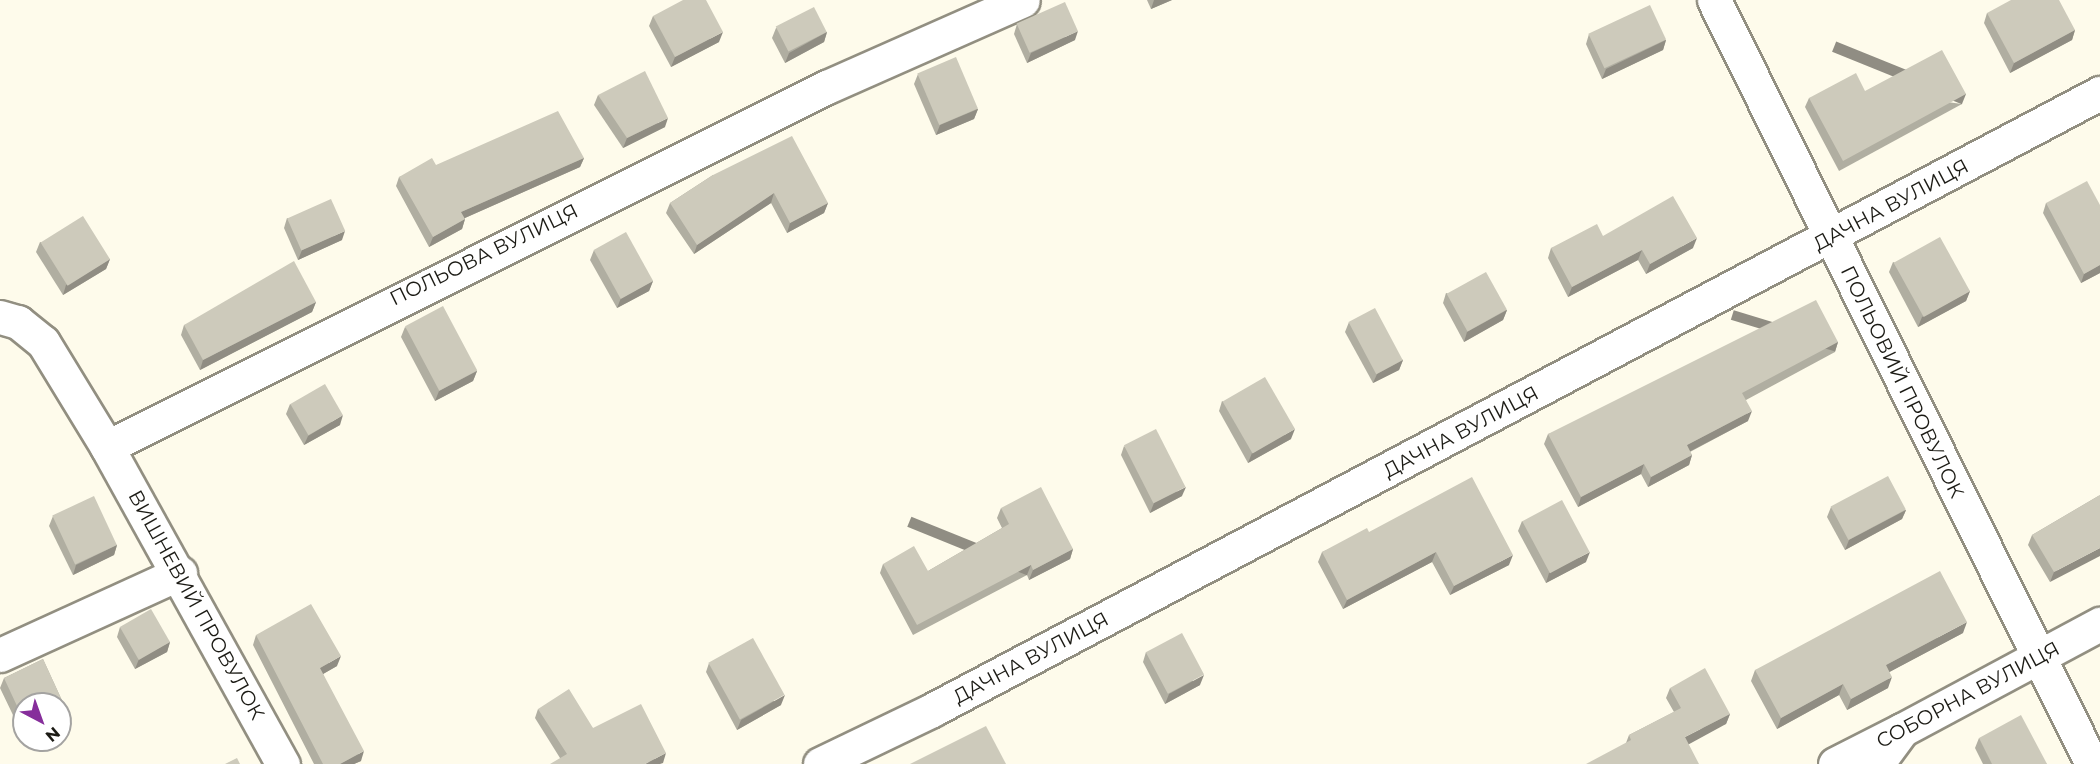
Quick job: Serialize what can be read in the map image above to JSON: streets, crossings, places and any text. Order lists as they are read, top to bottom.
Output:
{
  "streets": {
    "street": [
      "ДАЧНА ВУЛИЦЯ",
      "ПОЛЬОВА ВУЛИЦЯ",
      "ПОЛЬОВИЙ ПРОВУЛОК",
      "ВИШНЕВИЙ ПРОВУЛОК",
      "СОБОРНА ВУЛИЦЯ"
    ]
  },
  "crossings": [
    ["ДАЧНА ВУЛИЦЯ", "ПОЛЬОВИЙ ПРОВУЛОК"],
    ["ПОЛЬОВА ВУЛИЦЯ", "ВИШНЕВИЙ ПРОВУЛОК"],
    ["ПОЛЬОВИЙ ПРОВУЛОК", "СОБОРНА ВУЛИЦЯ"]
  ],
  "north": "bottom right"
}
